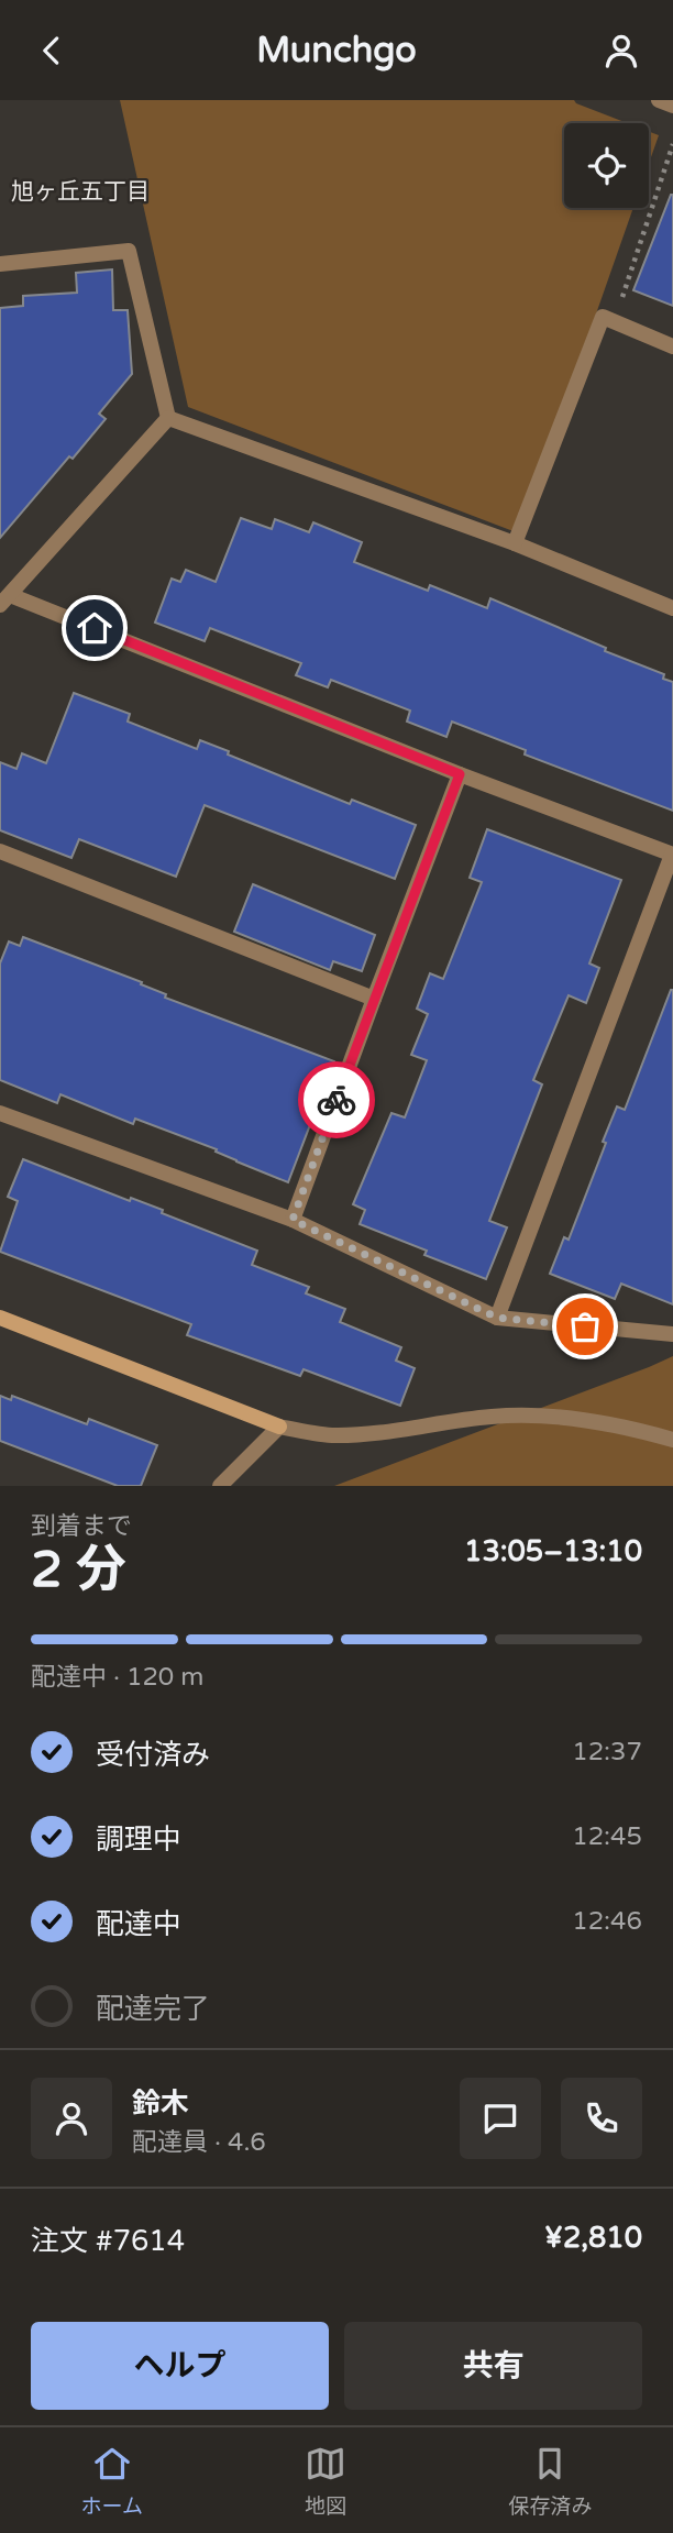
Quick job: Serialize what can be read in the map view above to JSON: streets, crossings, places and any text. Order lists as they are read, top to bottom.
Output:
{
  "districts": ["旭ヶ丘五丁目"],
  "page": {
    "header": "Munchgo",
    "heading": ["2 分", "到着まで", "13:05–13:10"],
    "panel": [
      "鈴木",
      "配達員 · 4.6",
      "注文 #7614",
      "¥2,810"
    ],
    "bar": "配達中 · 120 m",
    "list": [
      ["受付済み", "12:37"],
      ["調理中", "12:45"],
      ["配達中", "12:46"],
      "配達完了"
    ],
    "buttons": ["ヘルプ", "共有"],
    "tabs": ["ホーム", "地図", "保存済み"]
  }
}
